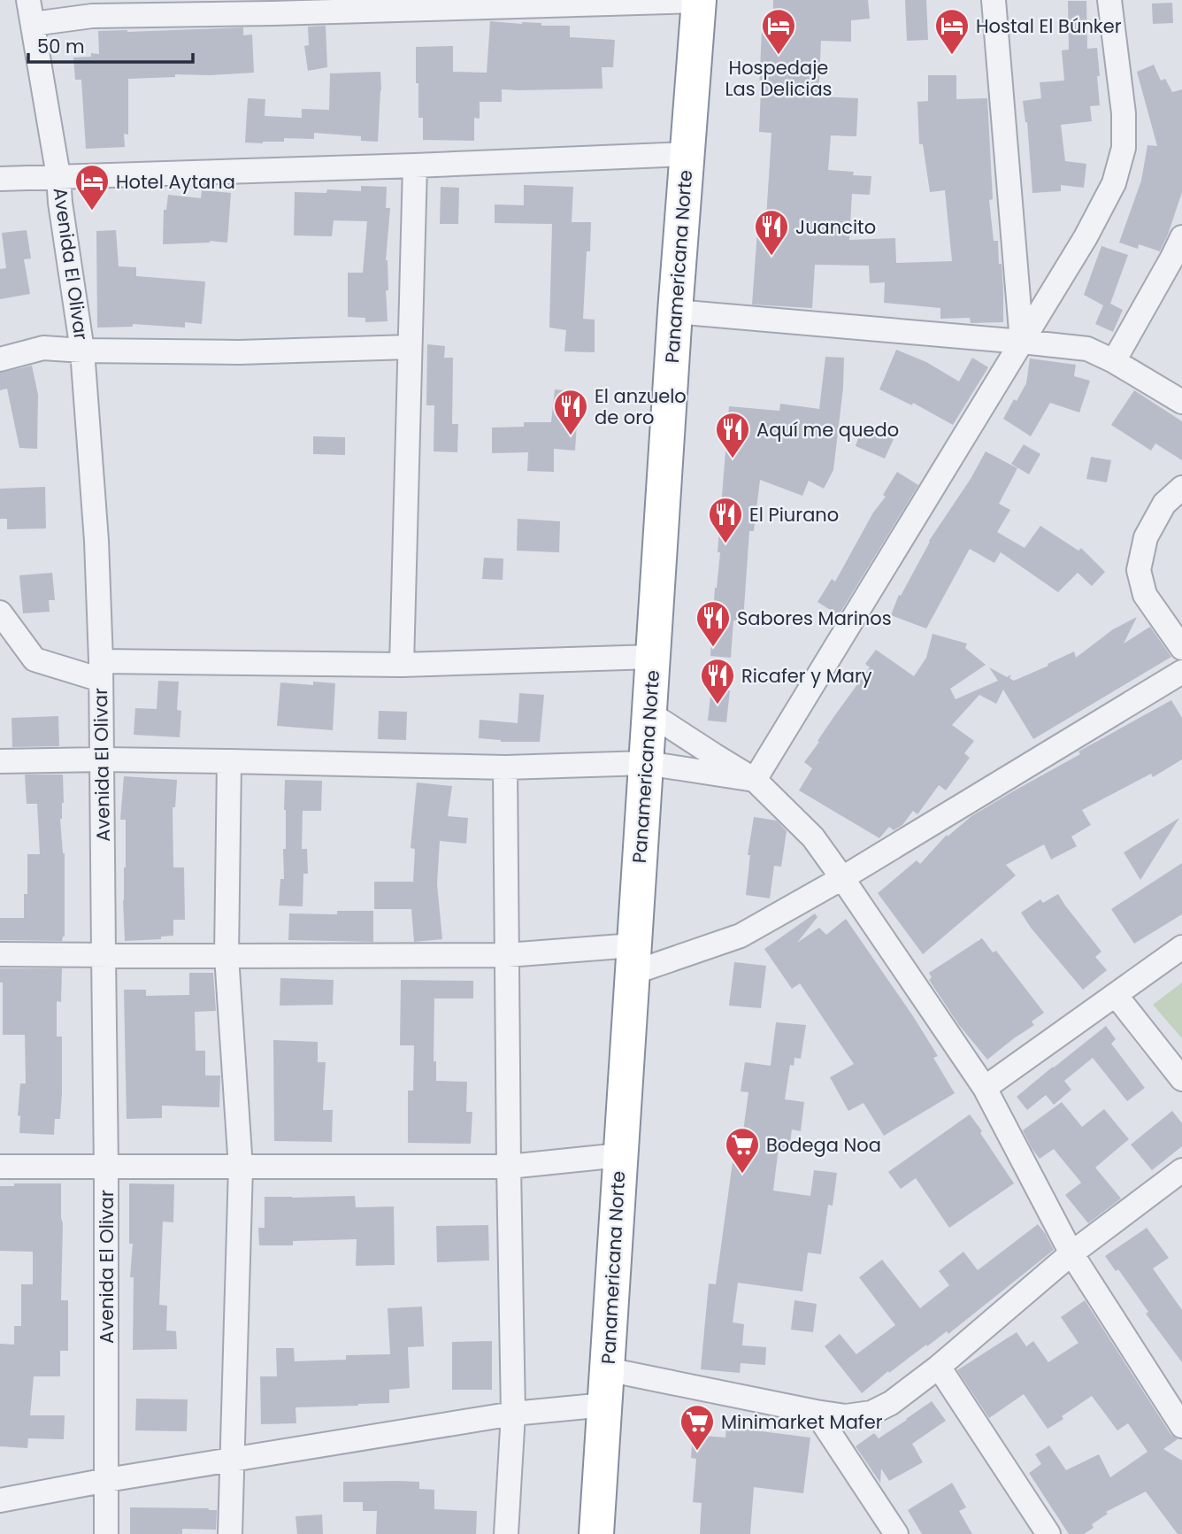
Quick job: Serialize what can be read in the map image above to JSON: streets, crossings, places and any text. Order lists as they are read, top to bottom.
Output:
{
  "streets": {
    "highway": ["Panamericana Norte"],
    "street": ["Avenida El Olivar"]
  },
  "places": {
    "hotel": ["Hospedaje Las Delicias", "Hostal El Búnker", "Hotel Aytana"],
    "restaurant": [
      "Juancito",
      "El anzuelo de oro",
      "Aquí me quedo",
      "El Piurano",
      "Sabores Marinos",
      "Ricafer y Mary"
    ],
    "supermarket": ["Bodega Noa", "Minimarket Mafer"]
  },
  "scale_bar": "50 m"
}
